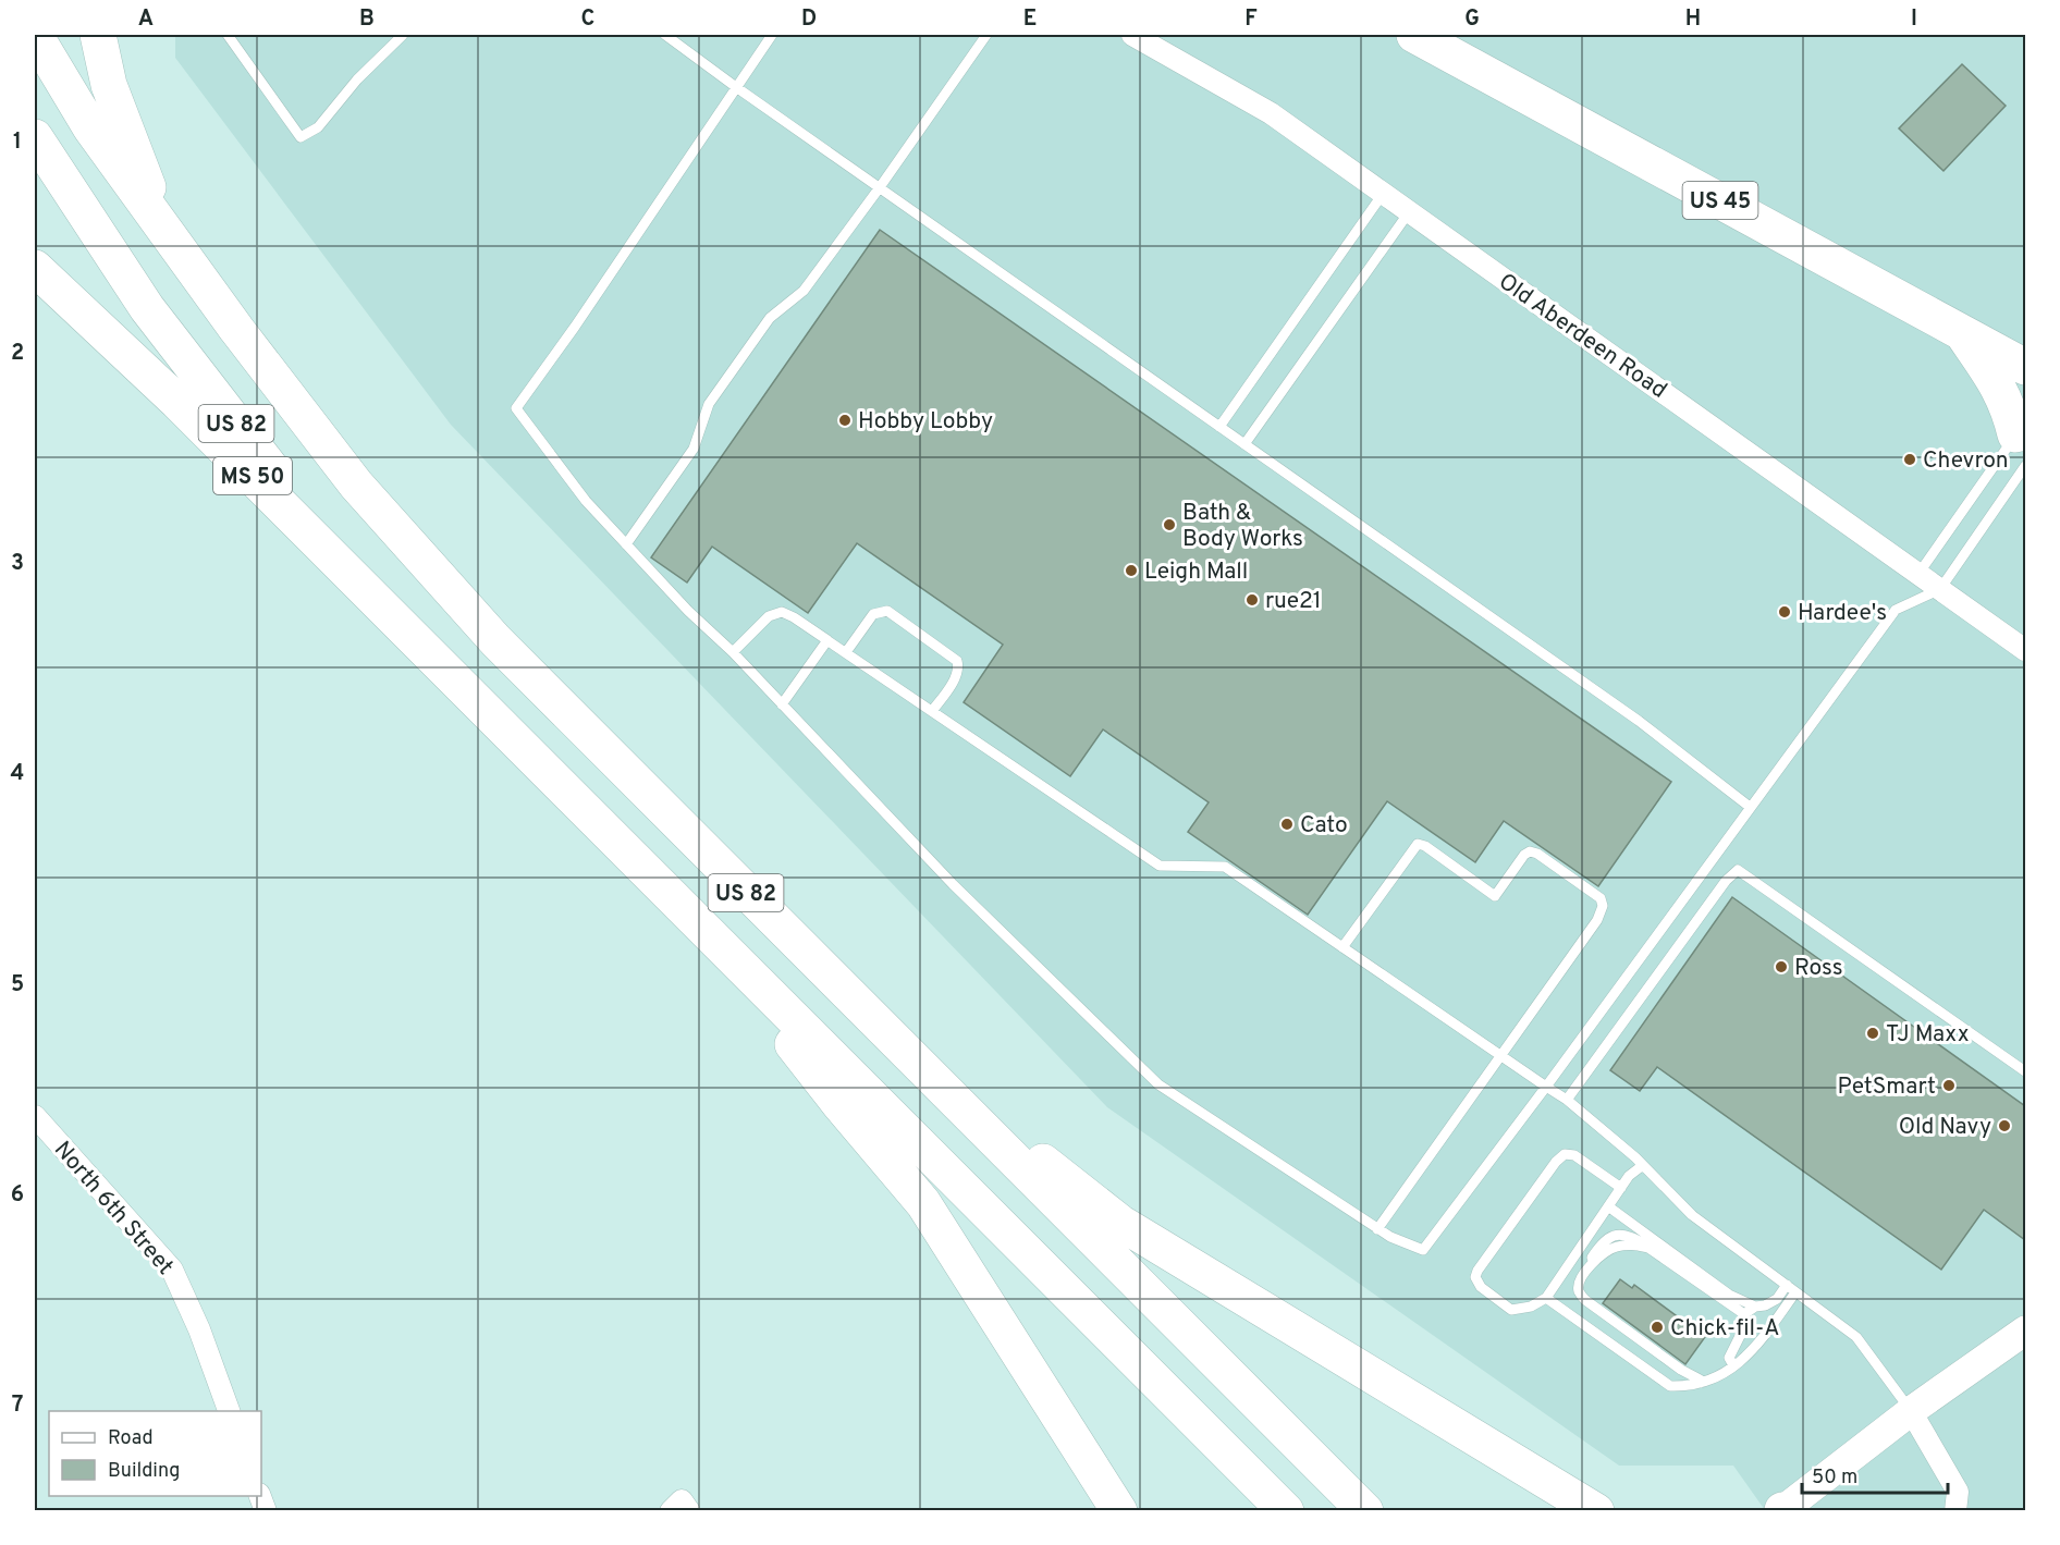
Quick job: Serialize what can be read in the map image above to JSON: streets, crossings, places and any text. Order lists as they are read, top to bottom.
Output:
{
  "streets": {
    "highway": ["US 45", "US 82", "MS 50"],
    "street": ["Old Aberdeen Road", "North 6th Street"]
  },
  "crossings": [
    ["US 82", "MS 50"]
  ],
  "places": [
    "Hobby Lobby",
    "Chevron",
    "Bath & Body Works",
    "Leigh Mall",
    "rue21",
    "Hardee's",
    "Cato",
    "Ross",
    "TJ Maxx",
    "PetSmart",
    "Old Navy",
    "Chick-fil-A"
  ],
  "legend": ["Road", "Building"],
  "scale_bar": "50 m",
  "grid": {
    "columns": [
      "A",
      "B",
      "C",
      "D",
      "E",
      "F",
      "G",
      "H",
      "I"
    ],
    "rows": [
      "1",
      "2",
      "3",
      "4",
      "5",
      "6",
      "7"
    ]
  }
}
